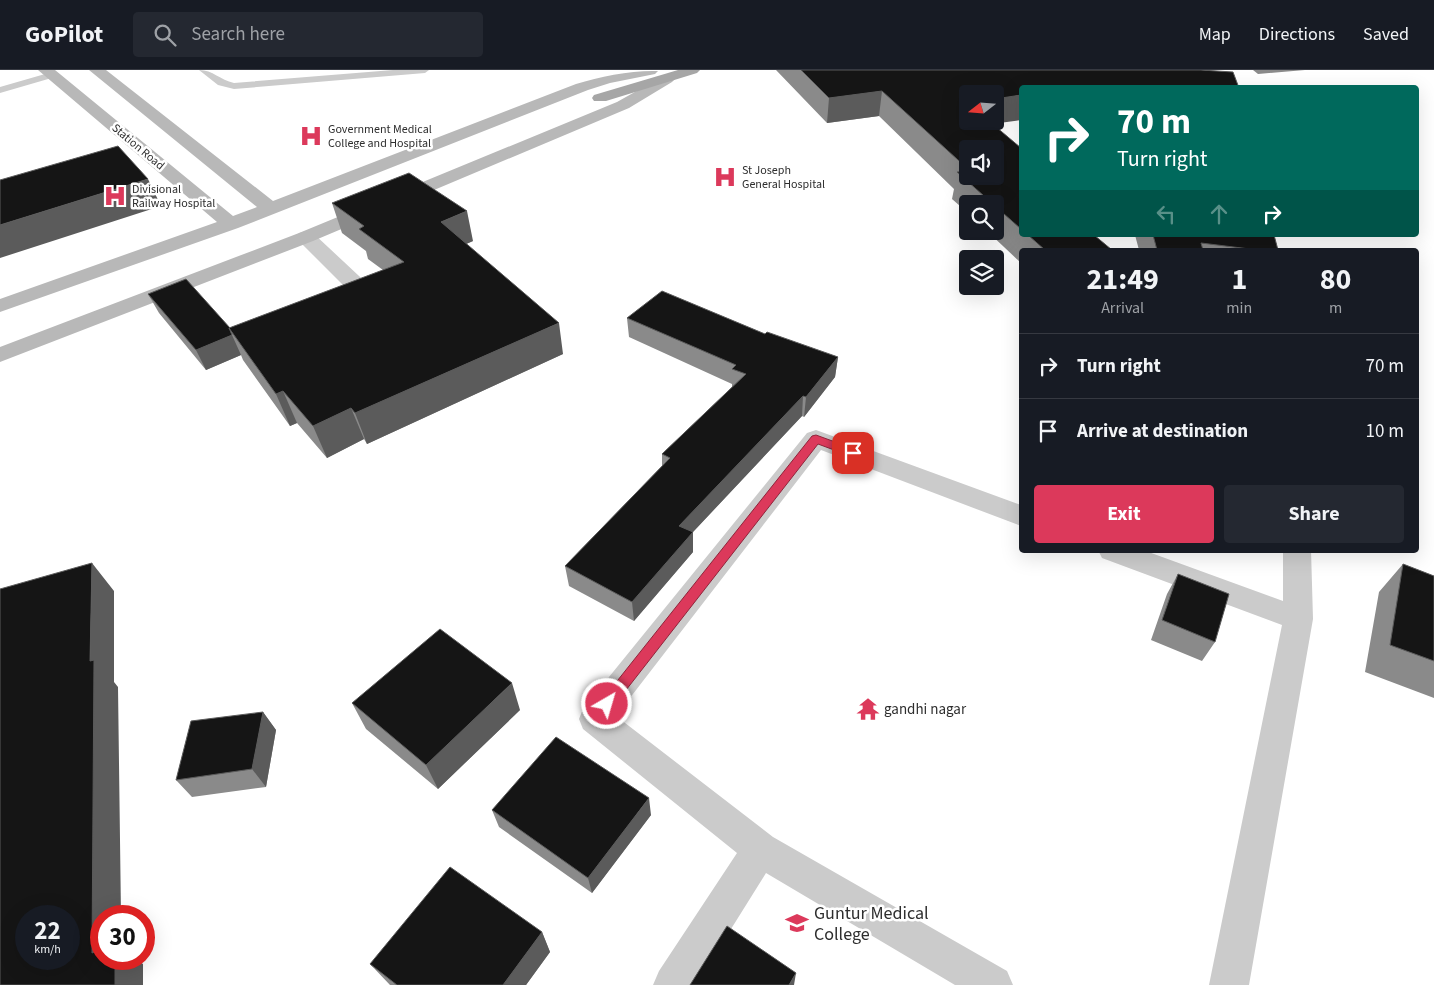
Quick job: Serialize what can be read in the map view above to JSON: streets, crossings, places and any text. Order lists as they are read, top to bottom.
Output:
{
  "streets": {
    "street": ["Station Road"]
  },
  "places": {
    "hospital": ["Government Medical College and Hospital", "St Joseph General Hospital", "Divisional Railway Hospital"],
    "temple": ["gandhi nagar"],
    "school or university": ["Guntur Medical College"]
  },
  "north": "left",
  "page": {
    "header": "GoPilot",
    "search": "Search here",
    "nav": ["Map", "Directions", "Saved"],
    "turn": ["70 m", "Turn right"],
    "eta": [
      "21:49",
      "Arrival",
      "1",
      "min",
      "80",
      "m"
    ],
    "list": [
      {
        "name": "Turn right",
        "value": "70 m"
      },
      {
        "name": "Arrive at destination",
        "value": "10 m"
      }
    ],
    "buttons": ["Exit", "Share"],
    "speed": "22 km/h",
    "limit": "30"
  }
}
